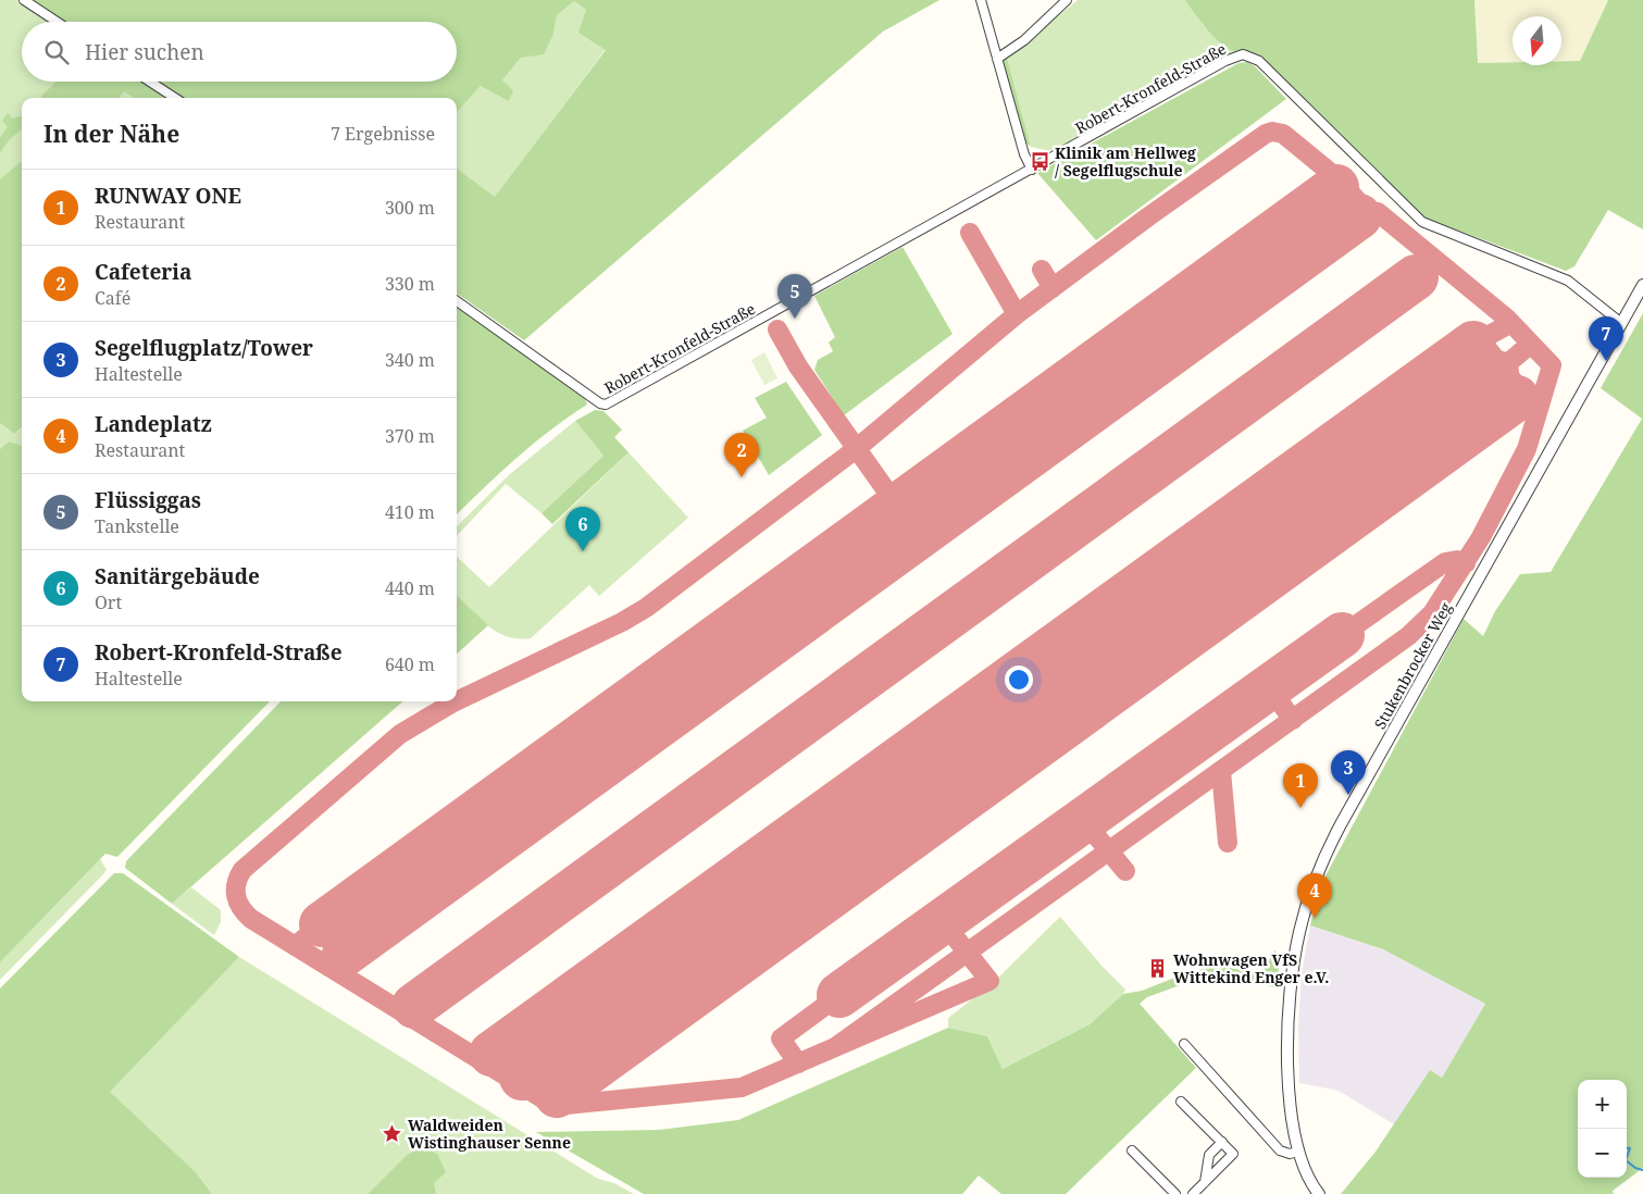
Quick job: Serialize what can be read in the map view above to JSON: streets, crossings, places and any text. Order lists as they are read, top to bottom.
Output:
{
  "streets": {
    "street": ["Robert-Kronfeld-Straße", "Stukenbrocker Weg"]
  },
  "crossings": [
    ["Robert-Kronfeld-Straße", "Stukenbrocker Weg"]
  ],
  "places": {
    "bus stop": ["Klinik am Hellweg / Segelflugschule"],
    "building": ["Wohnwagen VfS Wittekind Enger e.V."],
    "place": ["Waldweiden Wistinghauser Senne"]
  },
  "north": "bottom",
  "page": {
    "search": "Hier suchen",
    "heading": ["In der Nähe", "7 Ergebnisse"],
    "list": [
      {
        "mark": "1",
        "name": "RUNWAY ONE",
        "note": "Restaurant",
        "value": "300 m"
      },
      {
        "mark": "2",
        "name": "Cafeteria",
        "note": "Café",
        "value": "330 m"
      },
      {
        "mark": "3",
        "name": "Segelflugplatz/Tower",
        "note": "Haltestelle",
        "value": "340 m"
      },
      {
        "mark": "4",
        "name": "Landeplatz",
        "note": "Restaurant",
        "value": "370 m"
      },
      {
        "mark": "5",
        "name": "Flüssiggas",
        "note": "Tankstelle",
        "value": "410 m"
      },
      {
        "mark": "6",
        "name": "Sanitärgebäude",
        "note": "Ort",
        "value": "440 m"
      },
      {
        "mark": "7",
        "name": "Robert-Kronfeld-Straße",
        "note": "Haltestelle",
        "value": "640 m"
      }
    ],
    "pins": [
      "5",
      "7",
      "2",
      "6",
      "3",
      "1",
      "4"
    ],
    "map_buttons": ["+", "−"]
  }
}
